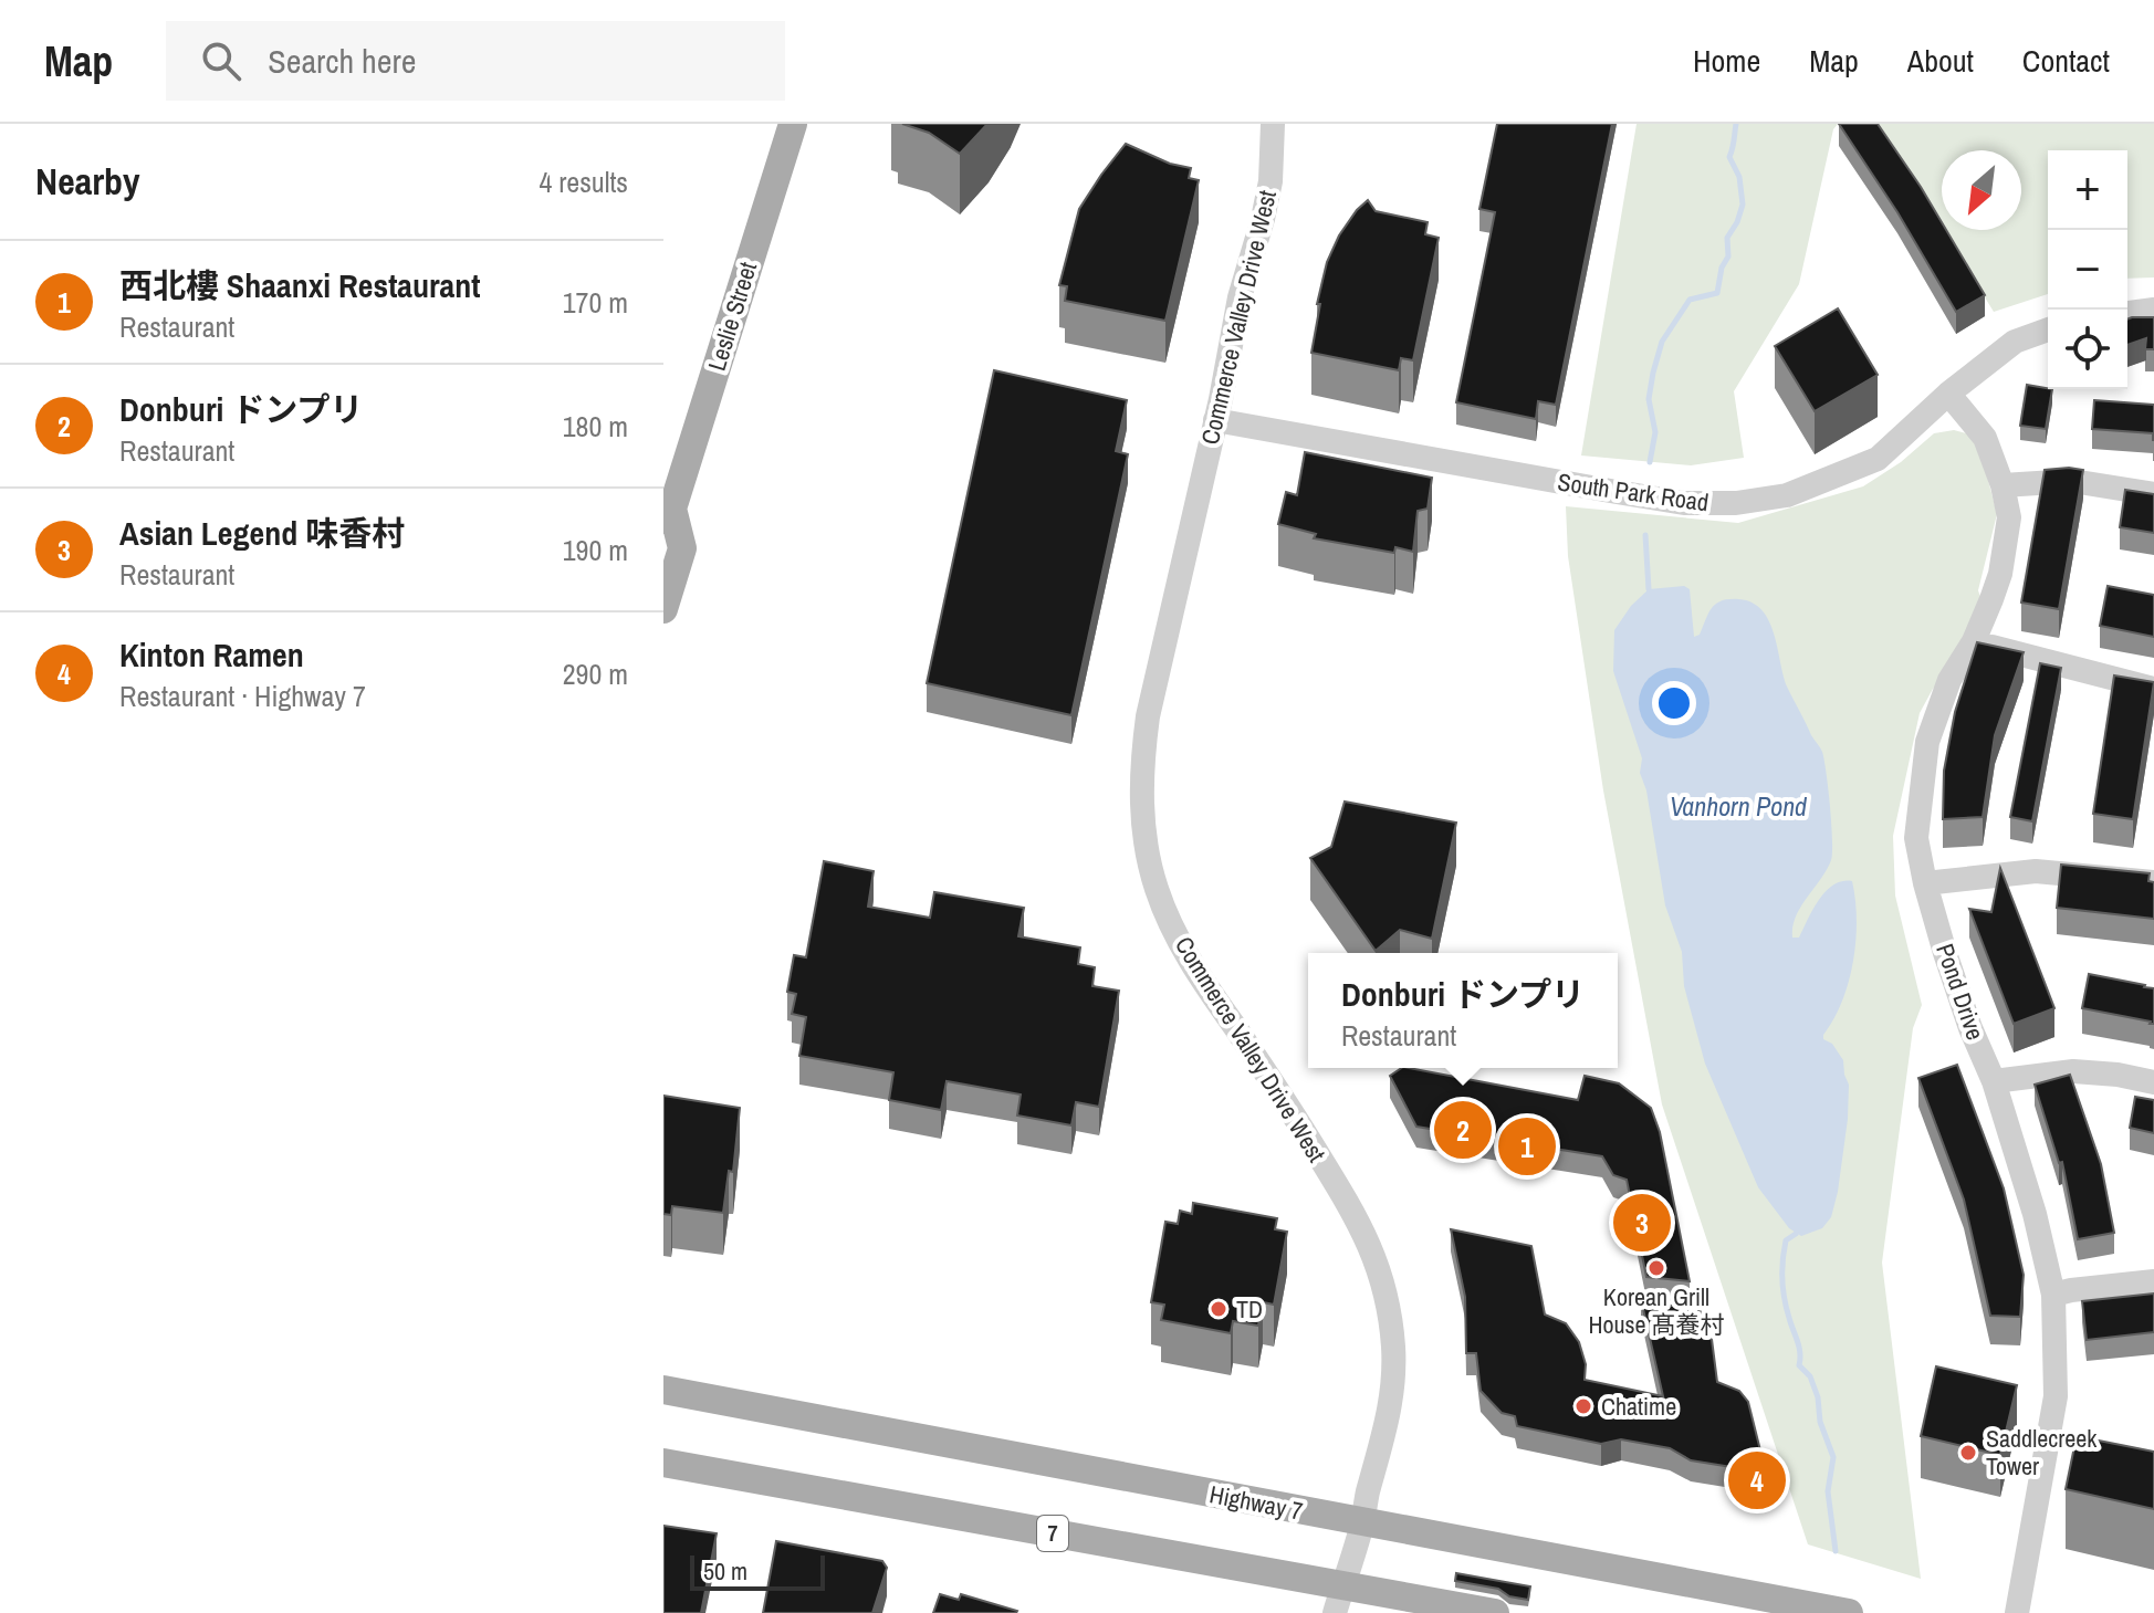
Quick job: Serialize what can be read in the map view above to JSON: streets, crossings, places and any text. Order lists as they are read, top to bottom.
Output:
{
  "streets": {
    "main road": ["Leslie Street", "Highway 7", "7"],
    "street": ["Commerce Valley Drive West", "South Park Road", "Pond Drive"]
  },
  "crossings": [
    ["Commerce Valley Drive West", "South Park Road"],
    ["Commerce Valley Drive West", "Highway 7"],
    ["Commerce Valley Drive West", "7"],
    ["South Park Road", "Pond Drive"]
  ],
  "water": ["Vanhorn Pond"],
  "places": [
    "Korean Grill House 髙養村",
    "TD",
    "Chatime",
    "Saddlecreek Tower"
  ],
  "scale_bar": "50 m",
  "north": "bottom left",
  "page": {
    "header": "Map",
    "search": "Search here",
    "nav": [
      "Home",
      "Map",
      "About",
      "Contact"
    ],
    "heading": ["Nearby", "4 results"],
    "map_buttons": ["+", "−"],
    "list": [
      {
        "mark": "1",
        "name": "西北樓 Shaanxi Restaurant",
        "note": "Restaurant",
        "value": "170 m"
      },
      {
        "mark": "2",
        "name": "Donburi ドンプリ",
        "note": "Restaurant",
        "value": "180 m"
      },
      {
        "mark": "3",
        "name": "Asian Legend 味香村",
        "note": "Restaurant",
        "value": "190 m"
      },
      {
        "mark": "4",
        "name": "Kinton Ramen",
        "note": "Restaurant · Highway 7",
        "value": "290 m"
      }
    ],
    "popup": ["Donburi ドンプリ", "Restaurant"],
    "pins": [
      "2",
      "1",
      "3",
      "4"
    ],
    "scale": "50 m"
  }
}
